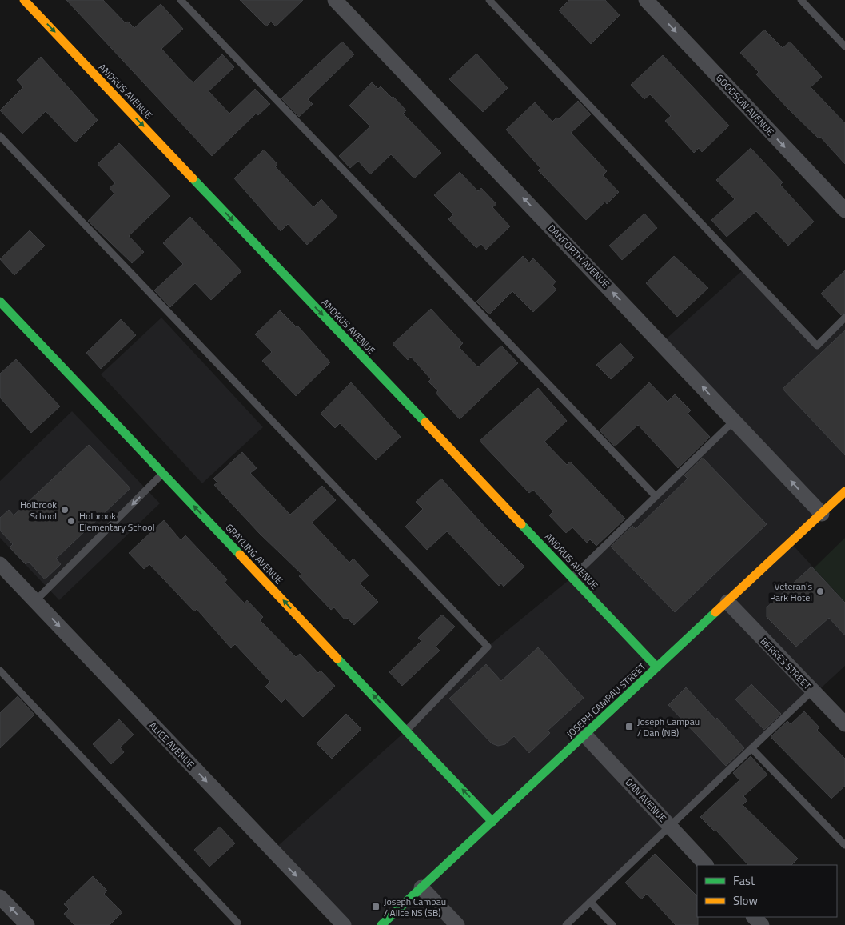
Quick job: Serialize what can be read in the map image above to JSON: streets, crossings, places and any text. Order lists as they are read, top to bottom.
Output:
{
  "streets": {
    "street": [
      "ANDRUS AVENUE",
      "GOODSON AVENUE",
      "DANFORTH AVENUE",
      "GRAYLING AVENUE",
      "BERRES STREET",
      "JOSEPH CAMPAU STREET",
      "ALICE AVENUE",
      "DAN AVENUE"
    ]
  },
  "crossings": [
    ["ANDRUS AVENUE", "JOSEPH CAMPAU STREET"],
    ["DANFORTH AVENUE", "JOSEPH CAMPAU STREET"],
    ["GRAYLING AVENUE", "JOSEPH CAMPAU STREET"],
    ["BERRES STREET", "JOSEPH CAMPAU STREET"],
    ["JOSEPH CAMPAU STREET", "DAN AVENUE"]
  ],
  "one_way": [
    "ANDRUS AVENUE",
    "GOODSON AVENUE",
    "DANFORTH AVENUE",
    "GRAYLING AVENUE",
    "ALICE AVENUE"
  ],
  "places": {
    "other": ["Holbrook School", "Holbrook Elementary School", "Veteran's Park Hotel"],
    "transit": ["Joseph Campau / Dan (NB)", "Joseph Campau / Alice NS (SB)"]
  },
  "legend": ["Fast", "Slow"]
}
